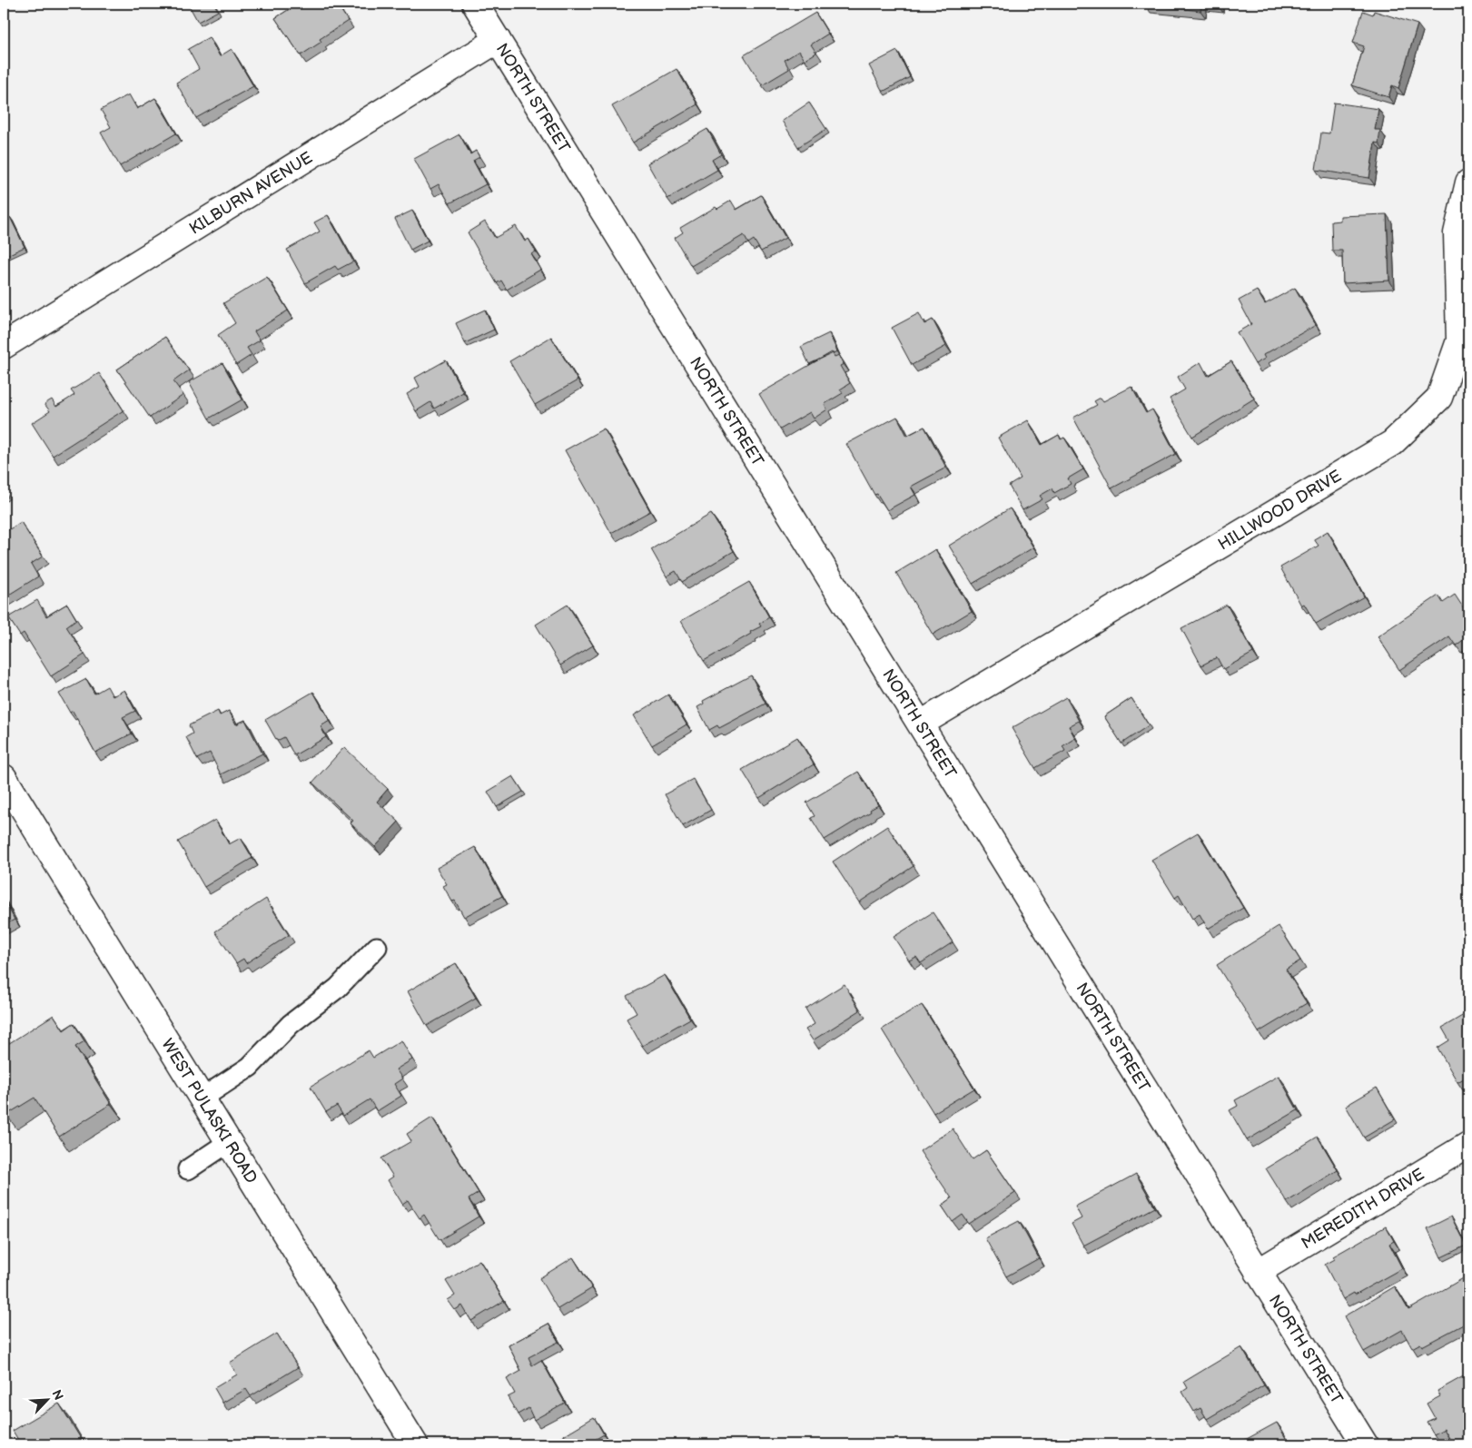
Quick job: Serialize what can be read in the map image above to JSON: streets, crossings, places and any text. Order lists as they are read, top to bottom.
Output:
{
  "streets": {
    "street": [
      "NORTH STREET",
      "KILBURN AVENUE",
      "HILLWOOD DRIVE",
      "WEST PULASKI ROAD",
      "MEREDITH DRIVE"
    ]
  },
  "crossings": [
    ["NORTH STREET", "KILBURN AVENUE"],
    ["NORTH STREET", "HILLWOOD DRIVE"],
    ["NORTH STREET", "MEREDITH DRIVE"]
  ],
  "north": "top right"
}
